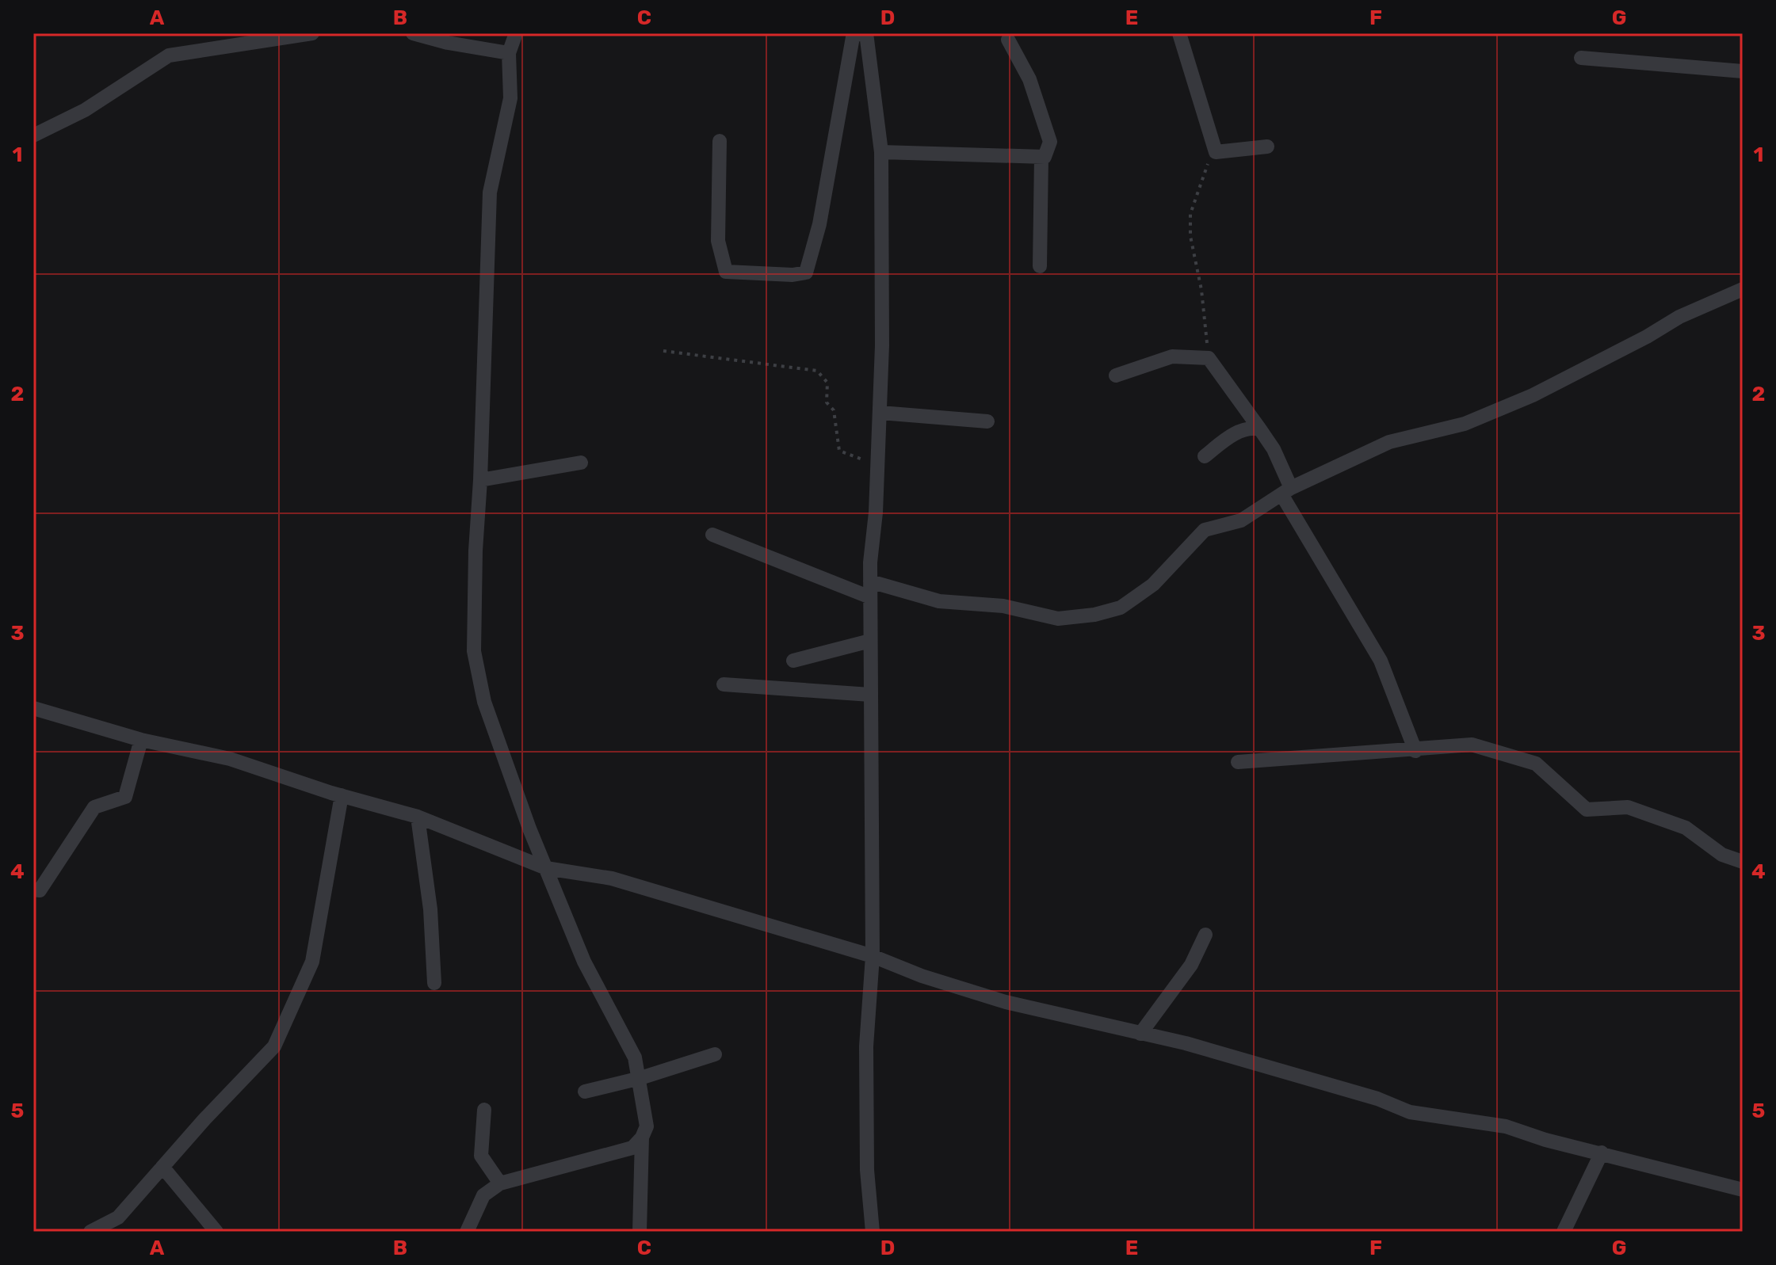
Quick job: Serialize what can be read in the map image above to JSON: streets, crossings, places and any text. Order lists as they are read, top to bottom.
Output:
{
  "grid": {
    "columns": [
      "A",
      "B",
      "C",
      "D",
      "E",
      "F",
      "G"
    ],
    "rows": [
      "1",
      "2",
      "3",
      "4",
      "5"
    ]
  }
}
